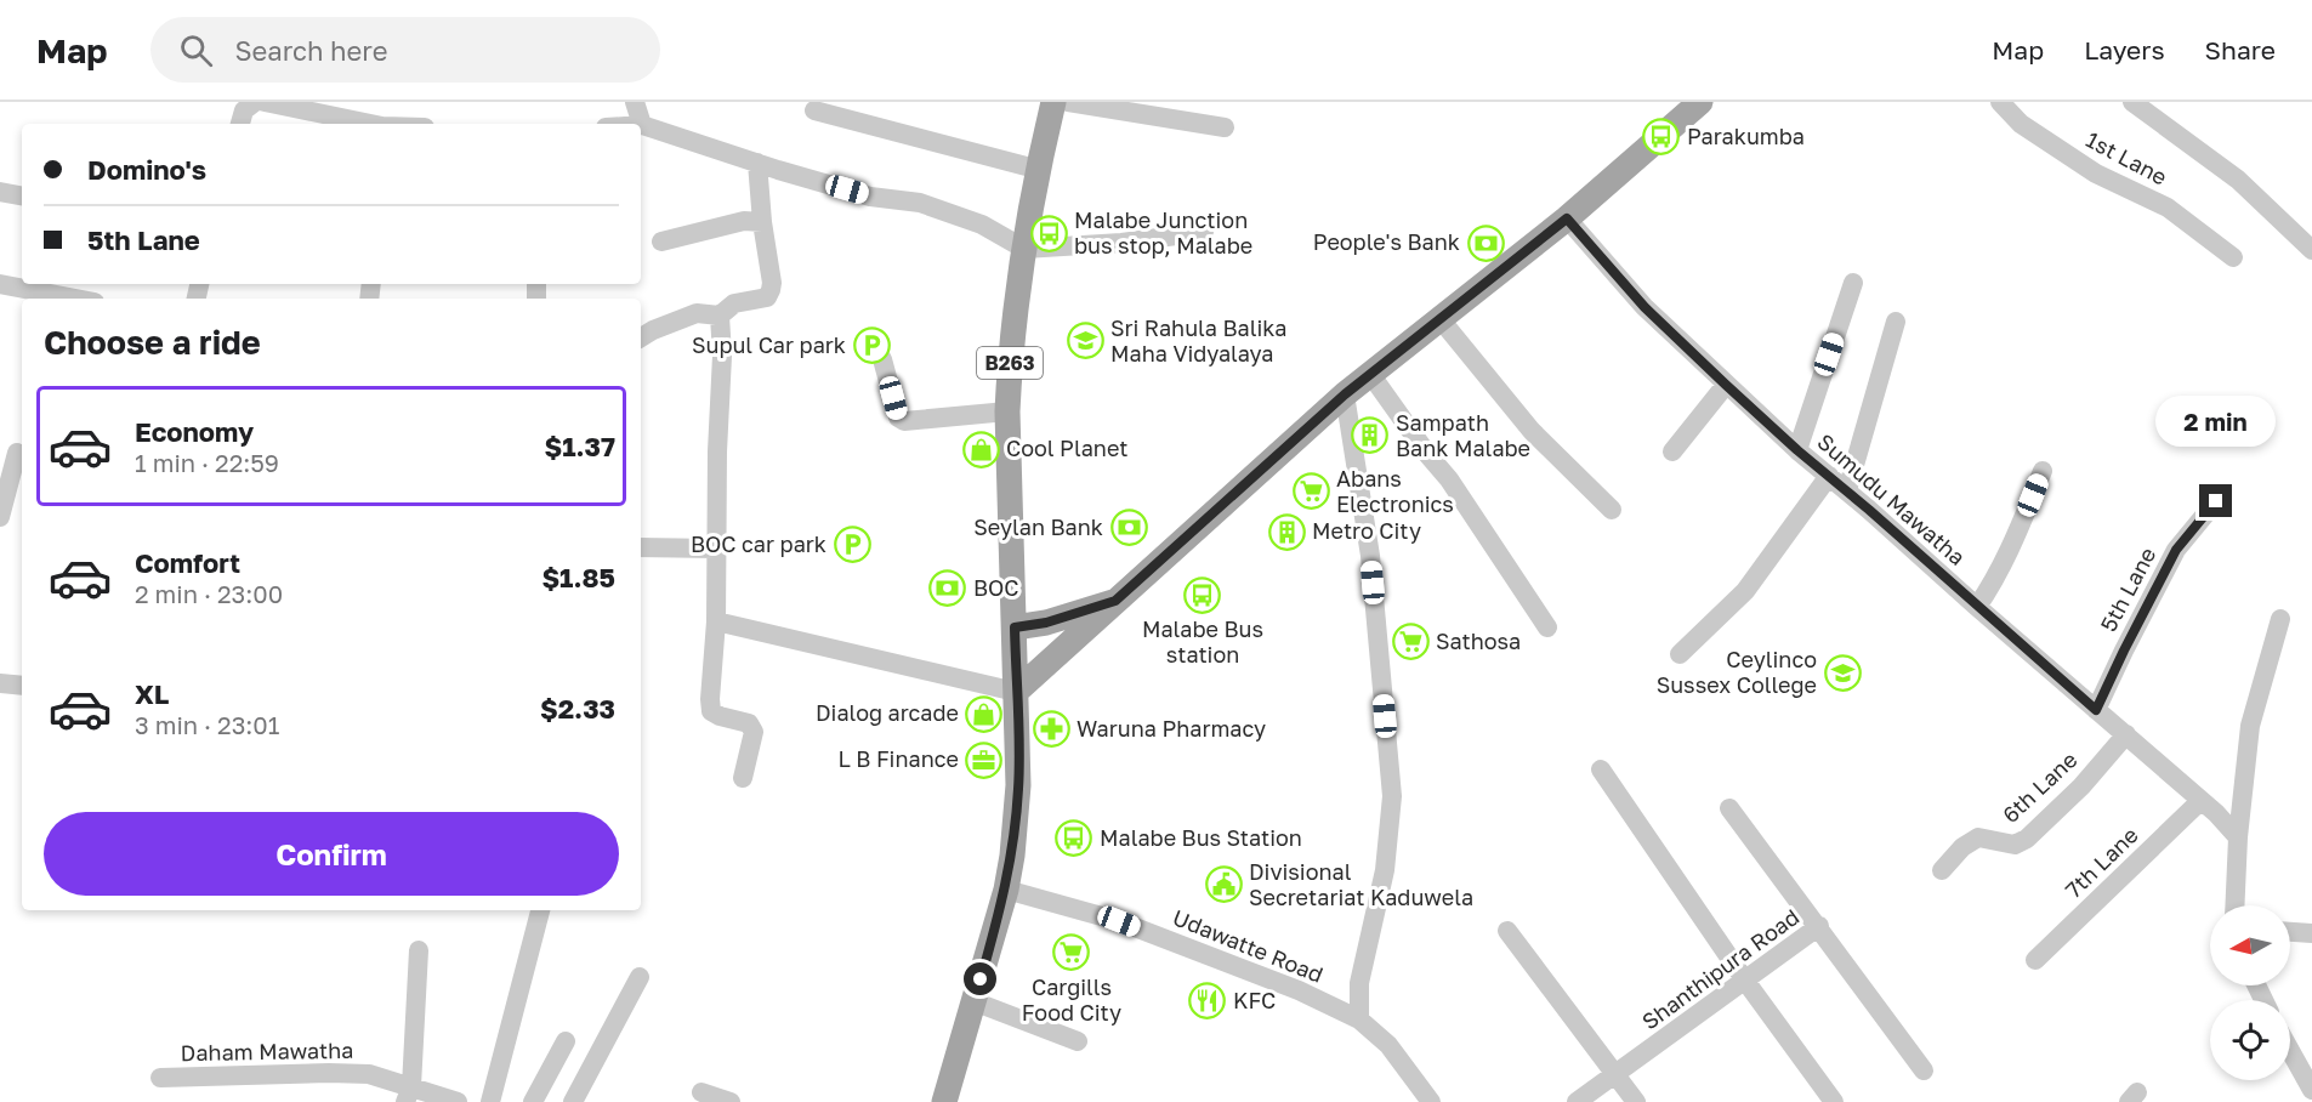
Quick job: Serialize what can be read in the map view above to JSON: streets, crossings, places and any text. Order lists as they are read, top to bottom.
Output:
{
  "streets": {
    "main road": ["B263"],
    "street": [
      "1st Lane",
      "Sumudu Mawatha",
      "5th Lane",
      "6th Lane",
      "7th Lane",
      "Udawatte Road",
      "Shanthipura Road",
      "Daham Mawatha"
    ]
  },
  "crossings": [
    ["Sumudu Mawatha", "5th Lane"],
    ["Sumudu Mawatha", "6th Lane"],
    ["Sumudu Mawatha", "7th Lane"]
  ],
  "places": {
    "bus stop": [
      "Parakumba",
      "Malabe Junction bus stop, Malabe",
      "Malabe Bus station",
      "Malabe Bus Station"
    ],
    "bank": ["People's Bank", "Seylan Bank", "BOC"],
    "school or university": ["Sri Rahula Balika Maha Vidyalaya", "Ceylinco Sussex College"],
    "parking": ["Supul Car park", "BOC car park"],
    "building": ["Sampath Bank Malabe", "Metro City"],
    "shop": ["Cool Planet", "Dialog arcade"],
    "supermarket": ["Abans Electronics", "Sathosa", "Cargills Food City"],
    "pharmacy": ["Waruna Pharmacy"],
    "office": ["L B Finance"],
    "public building": ["Divisional Secretariat Kaduwela"],
    "restaurant": ["KFC"]
  },
  "north": "left",
  "page": {
    "header": "Map",
    "search": "Search here",
    "nav": ["Map", "Layers", "Share"],
    "banner": ["Domino's", "5th Lane"],
    "heading": "Choose a ride",
    "list": [
      {
        "name": "Economy",
        "note": "1 min · 22:59",
        "value": "$1.37"
      },
      {
        "name": "Comfort",
        "note": "2 min · 23:00",
        "value": "$1.85"
      },
      {
        "name": "XL",
        "note": "3 min · 23:01",
        "value": "$2.33"
      }
    ],
    "bubble": "2 min",
    "buttons": "Confirm"
  }
}
